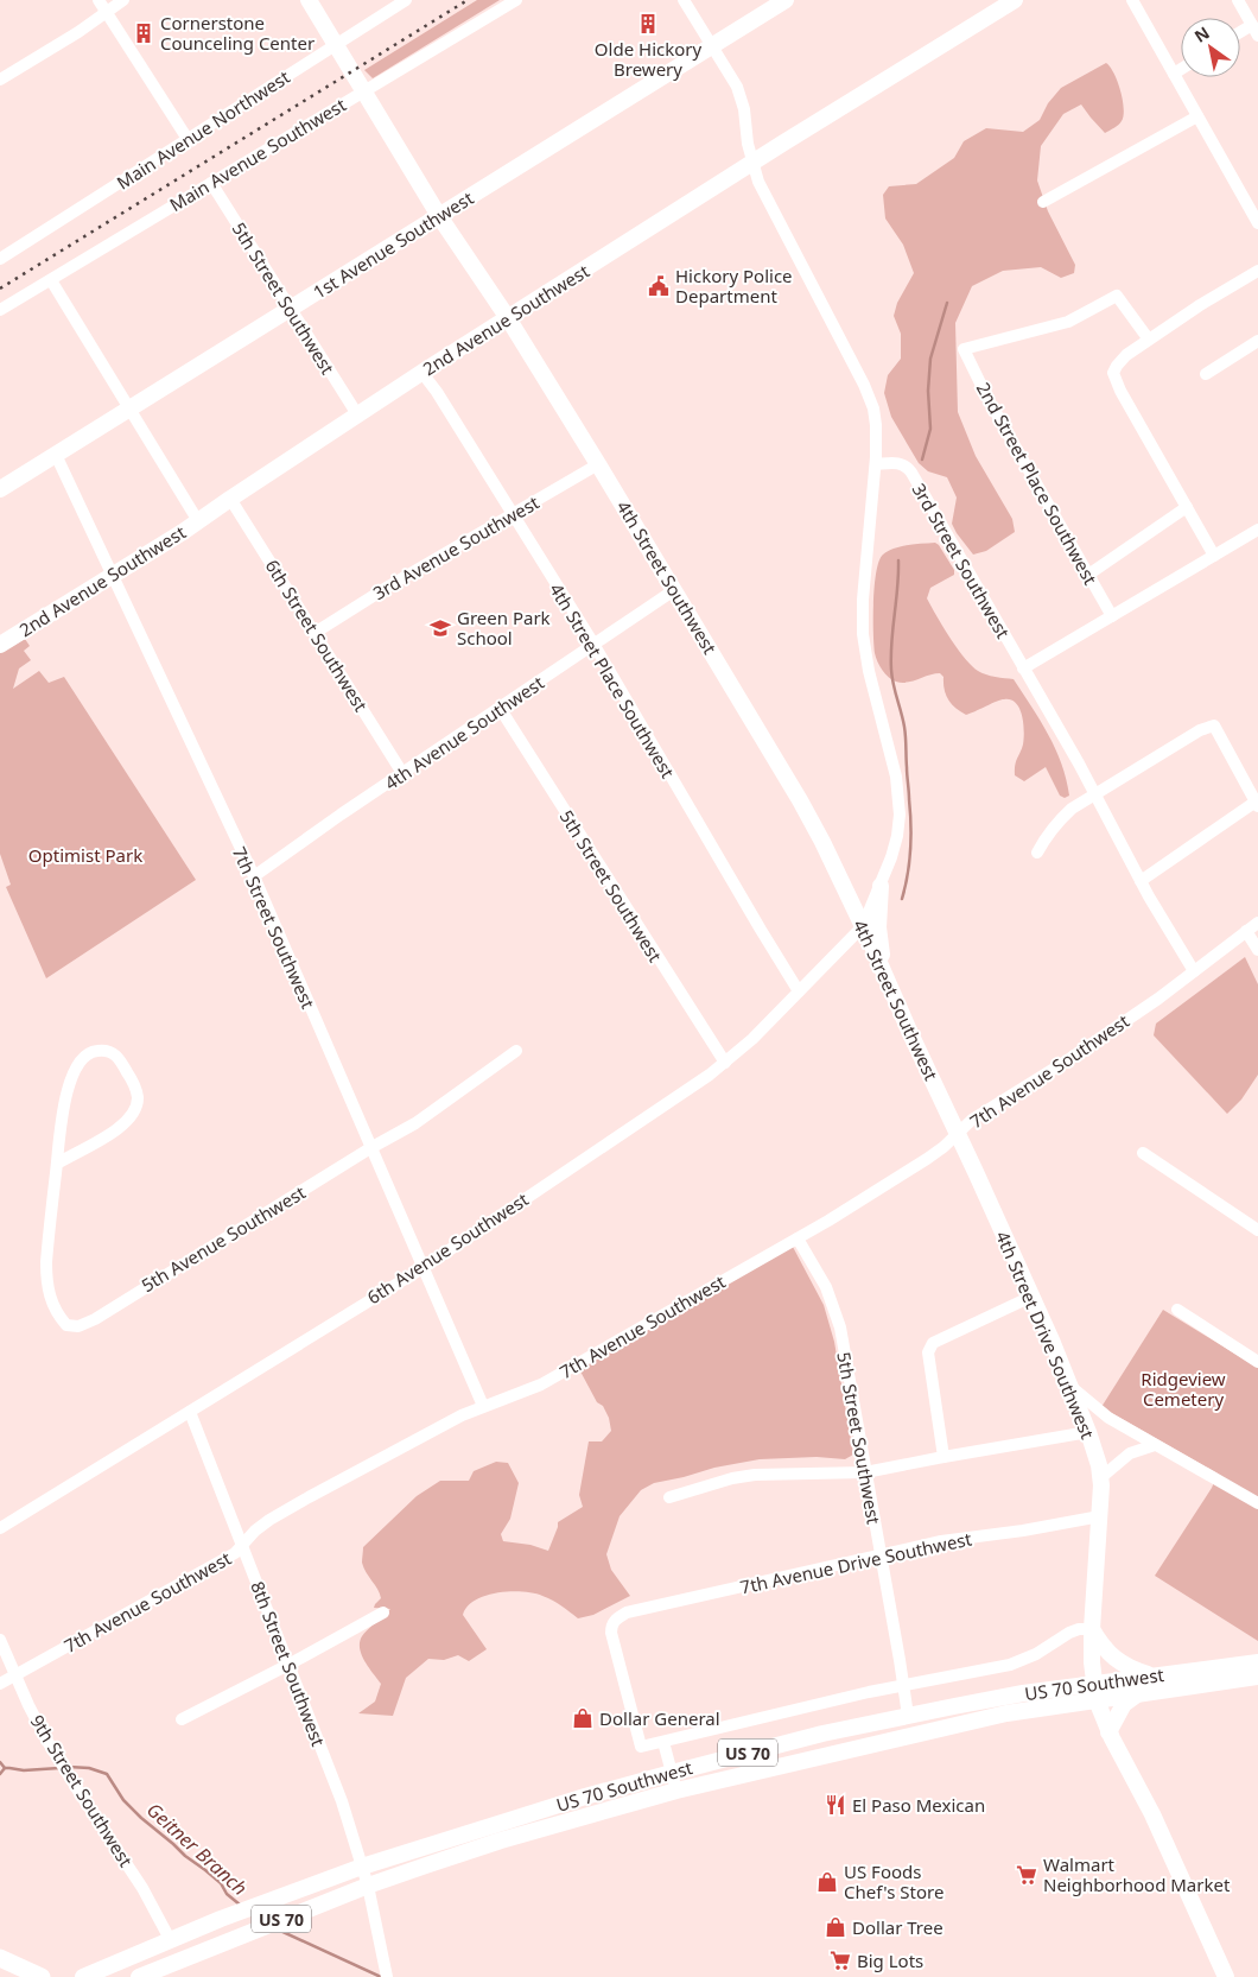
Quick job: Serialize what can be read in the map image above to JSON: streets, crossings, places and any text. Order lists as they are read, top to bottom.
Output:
{
  "streets": {
    "main road": [
      "1st Avenue Southwest",
      "2nd Avenue Southwest",
      "4th Street Southwest",
      "4th Street Drive Southwest",
      "US 70 Southwest",
      "US 70"
    ],
    "street": [
      "Main Avenue Northwest",
      "Main Avenue Southwest",
      "5th Street Southwest",
      "2nd Street Place Southwest",
      "3rd Avenue Southwest",
      "3rd Street Southwest",
      "6th Street Southwest",
      "4th Street Place Southwest",
      "4th Avenue Southwest",
      "7th Street Southwest",
      "7th Avenue Southwest",
      "5th Avenue Southwest",
      "6th Avenue Southwest",
      "7th Avenue Drive Southwest",
      "8th Street Southwest",
      "9th Street Southwest"
    ]
  },
  "crossings": [
    ["Main Avenue Northwest", "4th Street Southwest"],
    ["Main Avenue Southwest", "5th Street Southwest"],
    ["Main Avenue Southwest", "4th Street Southwest"],
    ["1st Avenue Southwest", "5th Street Southwest"],
    ["1st Avenue Southwest", "4th Street Southwest"],
    ["1st Avenue Southwest", "7th Street Southwest"],
    ["5th Street Southwest", "2nd Avenue Southwest"],
    ["5th Street Southwest", "4th Avenue Southwest"],
    ["5th Street Southwest", "7th Avenue Southwest"],
    ["5th Street Southwest", "6th Avenue Southwest"],
    ["5th Street Southwest", "7th Avenue Drive Southwest"],
    ["5th Street Southwest", "US 70 Southwest"],
    ["2nd Avenue Southwest", "4th Street Southwest"],
    ["2nd Avenue Southwest", "6th Street Southwest"],
    ["2nd Avenue Southwest", "4th Street Place Southwest"],
    ["2nd Avenue Southwest", "7th Street Southwest"],
    ["3rd Avenue Southwest", "4th Street Southwest"],
    ["3rd Avenue Southwest", "6th Street Southwest"],
    ["3rd Avenue Southwest", "4th Street Place Southwest"],
    ["3rd Street Southwest", "7th Avenue Southwest"],
    ["4th Street Southwest", "4th Avenue Southwest"],
    ["4th Street Southwest", "7th Avenue Southwest"],
    ["4th Street Southwest", "6th Avenue Southwest"],
    ["4th Street Southwest", "4th Street Drive Southwest"],
    ["6th Street Southwest", "4th Avenue Southwest"],
    ["4th Street Place Southwest", "4th Avenue Southwest"],
    ["4th Street Place Southwest", "6th Avenue Southwest"],
    ["4th Avenue Southwest", "7th Street Southwest"],
    ["7th Street Southwest", "7th Avenue Southwest"],
    ["7th Street Southwest", "5th Avenue Southwest"],
    ["7th Street Southwest", "6th Avenue Southwest"],
    ["7th Avenue Southwest", "4th Street Drive Southwest"],
    ["7th Avenue Southwest", "8th Street Southwest"],
    ["7th Avenue Southwest", "9th Street Southwest"],
    ["6th Avenue Southwest", "8th Street Southwest"],
    ["4th Street Drive Southwest", "7th Avenue Drive Southwest"],
    ["4th Street Drive Southwest", "US 70 Southwest"],
    ["8th Street Southwest", "US 70 Southwest"],
    ["US 70 Southwest", "9th Street Southwest"]
  ],
  "water": ["Geitner Branch"],
  "parks": ["Optimist Park", "Ridgeview Cemetery"],
  "places": {
    "building": ["Olde Hickory Brewery", "Cornerstone Counceling Center"],
    "public building": ["Hickory Police Department"],
    "school or university": ["Green Park School"],
    "shop": ["Dollar General", "US Foods Chef's Store", "Dollar Tree"],
    "restaurant": ["El Paso Mexican"],
    "supermarket": ["Walmart Neighborhood Market", "Big Lots"]
  },
  "north": "top left"
}
